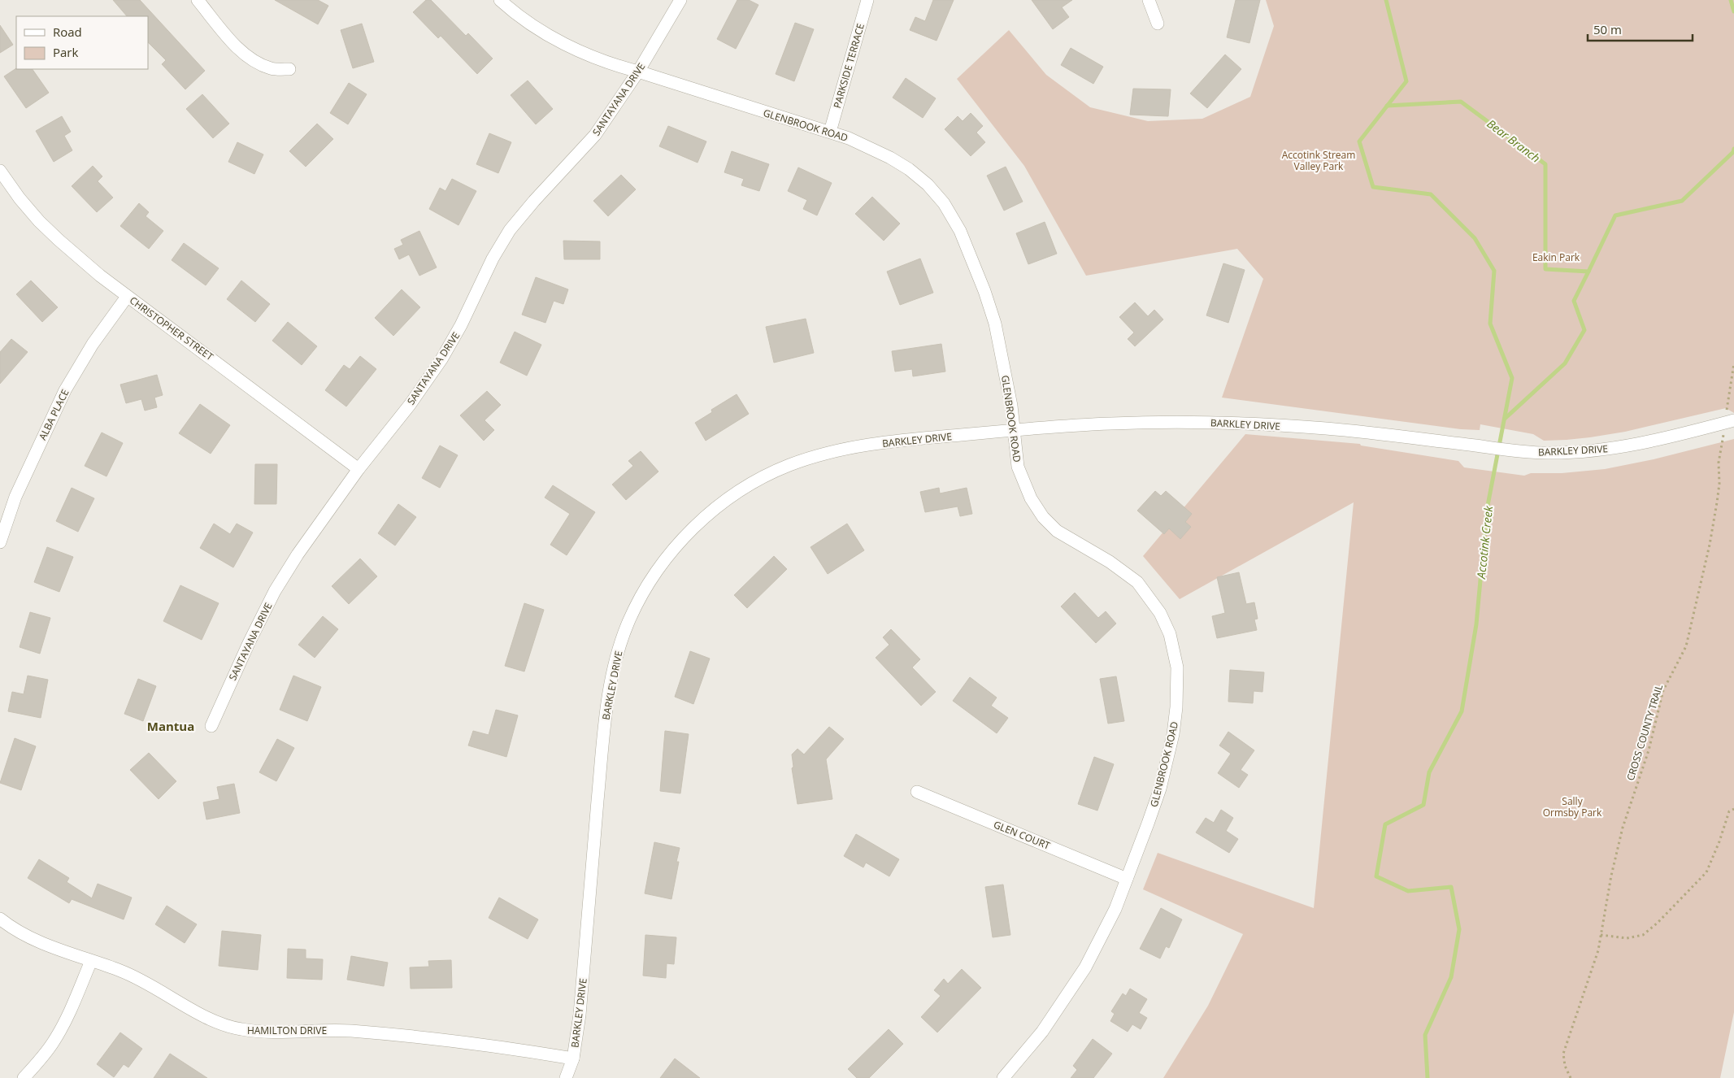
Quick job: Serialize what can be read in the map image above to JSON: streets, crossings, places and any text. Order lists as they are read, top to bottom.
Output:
{
  "streets": {
    "street": [
      "PARKSIDE TERRACE",
      "SANTAYANA DRIVE",
      "GLENBROOK ROAD",
      "CHRISTOPHER STREET",
      "ALBA PLACE",
      "BARKLEY DRIVE",
      "GLEN COURT",
      "HAMILTON DRIVE"
    ],
    "path": ["CROSS COUNTY TRAIL"]
  },
  "crossings": [
    ["PARKSIDE TERRACE", "GLENBROOK ROAD"],
    ["SANTAYANA DRIVE", "GLENBROOK ROAD"],
    ["SANTAYANA DRIVE", "CHRISTOPHER STREET"],
    ["GLENBROOK ROAD", "BARKLEY DRIVE"],
    ["GLENBROOK ROAD", "GLEN COURT"],
    ["CHRISTOPHER STREET", "ALBA PLACE"],
    ["BARKLEY DRIVE", "HAMILTON DRIVE"]
  ],
  "districts": ["Mantua"],
  "water": ["Bear Branch", "Accotink Creek"],
  "parks": ["Accotink Stream Valley Park", "Eakin Park", "Sally Ormsby Park"],
  "legend": ["Road", "Park"],
  "scale_bar": "50 m"
}
